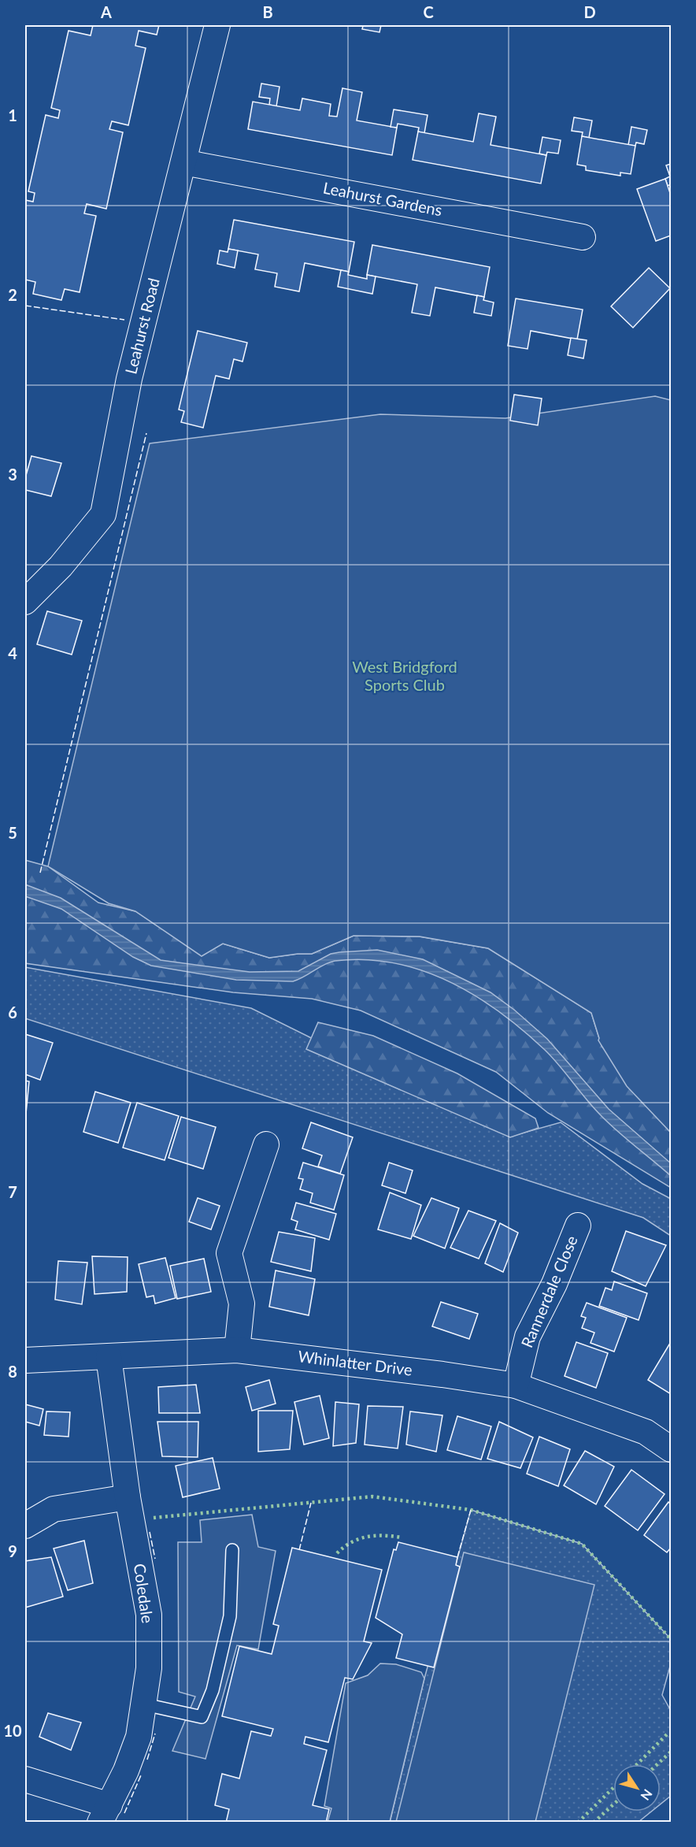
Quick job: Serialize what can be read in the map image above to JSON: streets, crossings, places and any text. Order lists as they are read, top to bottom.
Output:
{
  "streets": {
    "street": [
      "Leahurst Gardens",
      "Leahurst Road",
      "Rannerdale Close",
      "Whinlatter Drive",
      "Coledale"
    ]
  },
  "crossings": [
    ["Leahurst Gardens", "Leahurst Road"],
    ["Rannerdale Close", "Whinlatter Drive"],
    ["Whinlatter Drive", "Coledale"]
  ],
  "parks": ["West Bridgford Sports Club"],
  "north": "bottom right",
  "grid": {
    "columns": [
      "A",
      "B",
      "C",
      "D"
    ],
    "rows": [
      "1",
      "2",
      "3",
      "4",
      "5",
      "6",
      "7",
      "8",
      "9",
      "10"
    ]
  }
}
